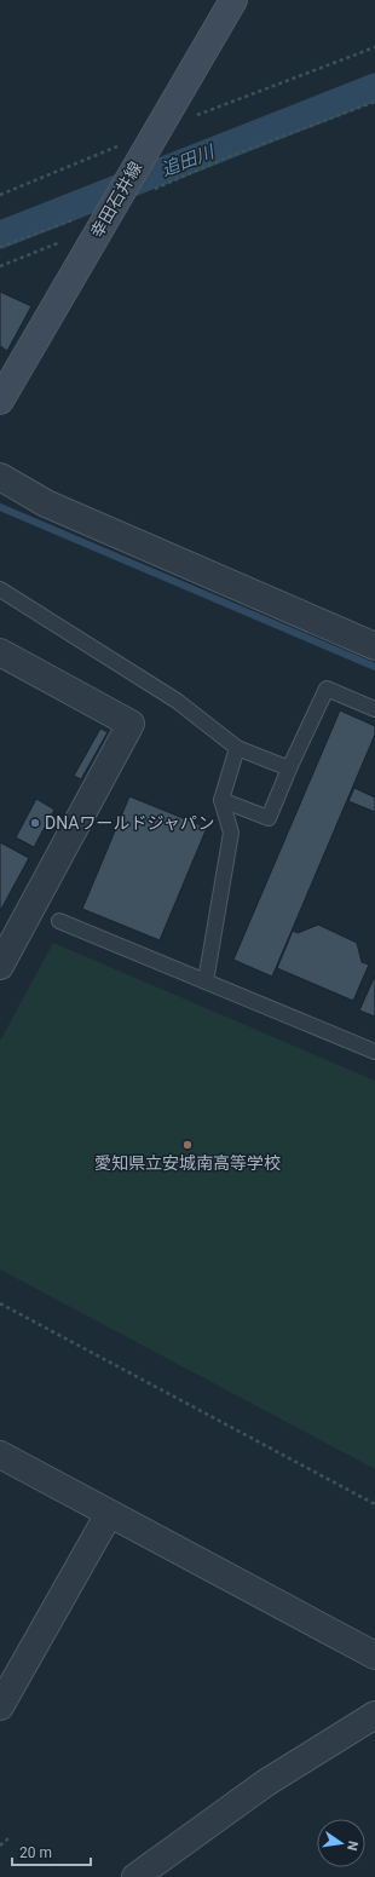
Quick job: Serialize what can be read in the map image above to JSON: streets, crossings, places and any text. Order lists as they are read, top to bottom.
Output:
{
  "streets": {
    "main road": ["幸田石井線"]
  },
  "water": ["追田川"],
  "places": ["DNAワールドジャパン", "愛知県立安城南高等学校"],
  "scale_bar": "20 m",
  "north": "right"
}
